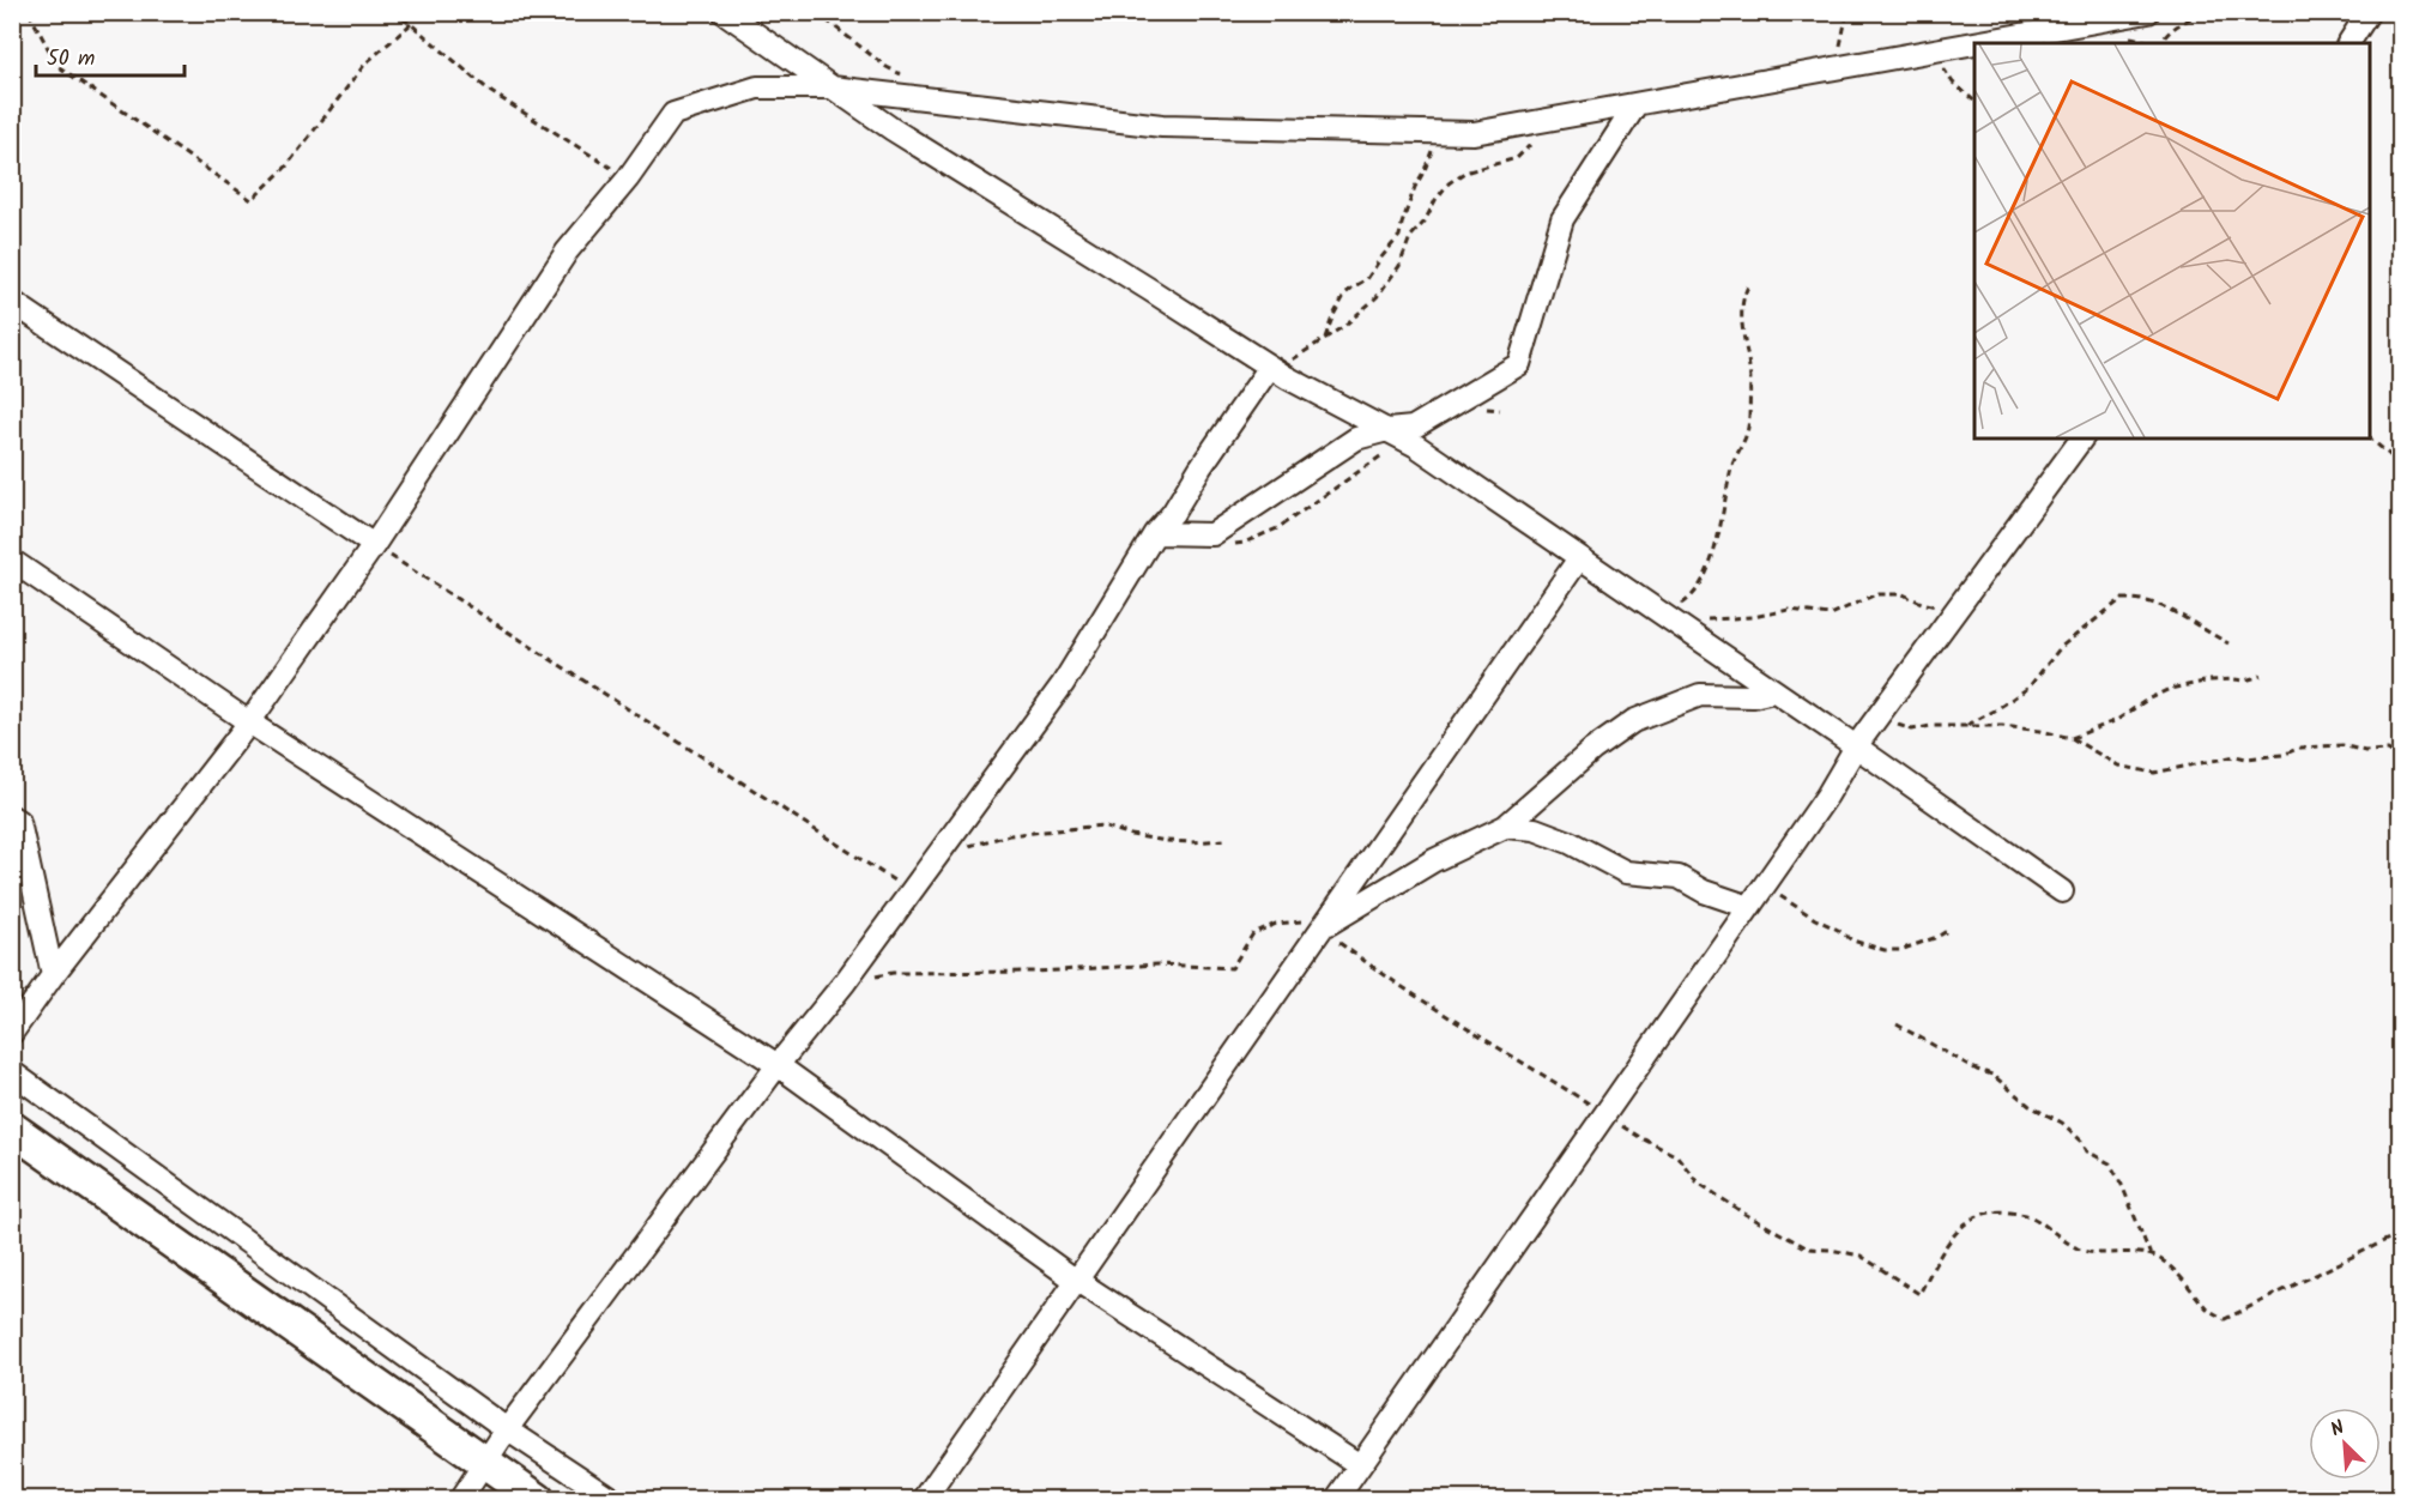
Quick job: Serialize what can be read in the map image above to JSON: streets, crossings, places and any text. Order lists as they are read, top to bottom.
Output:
{
  "scale_bar": "50 m",
  "north": "top left"
}
